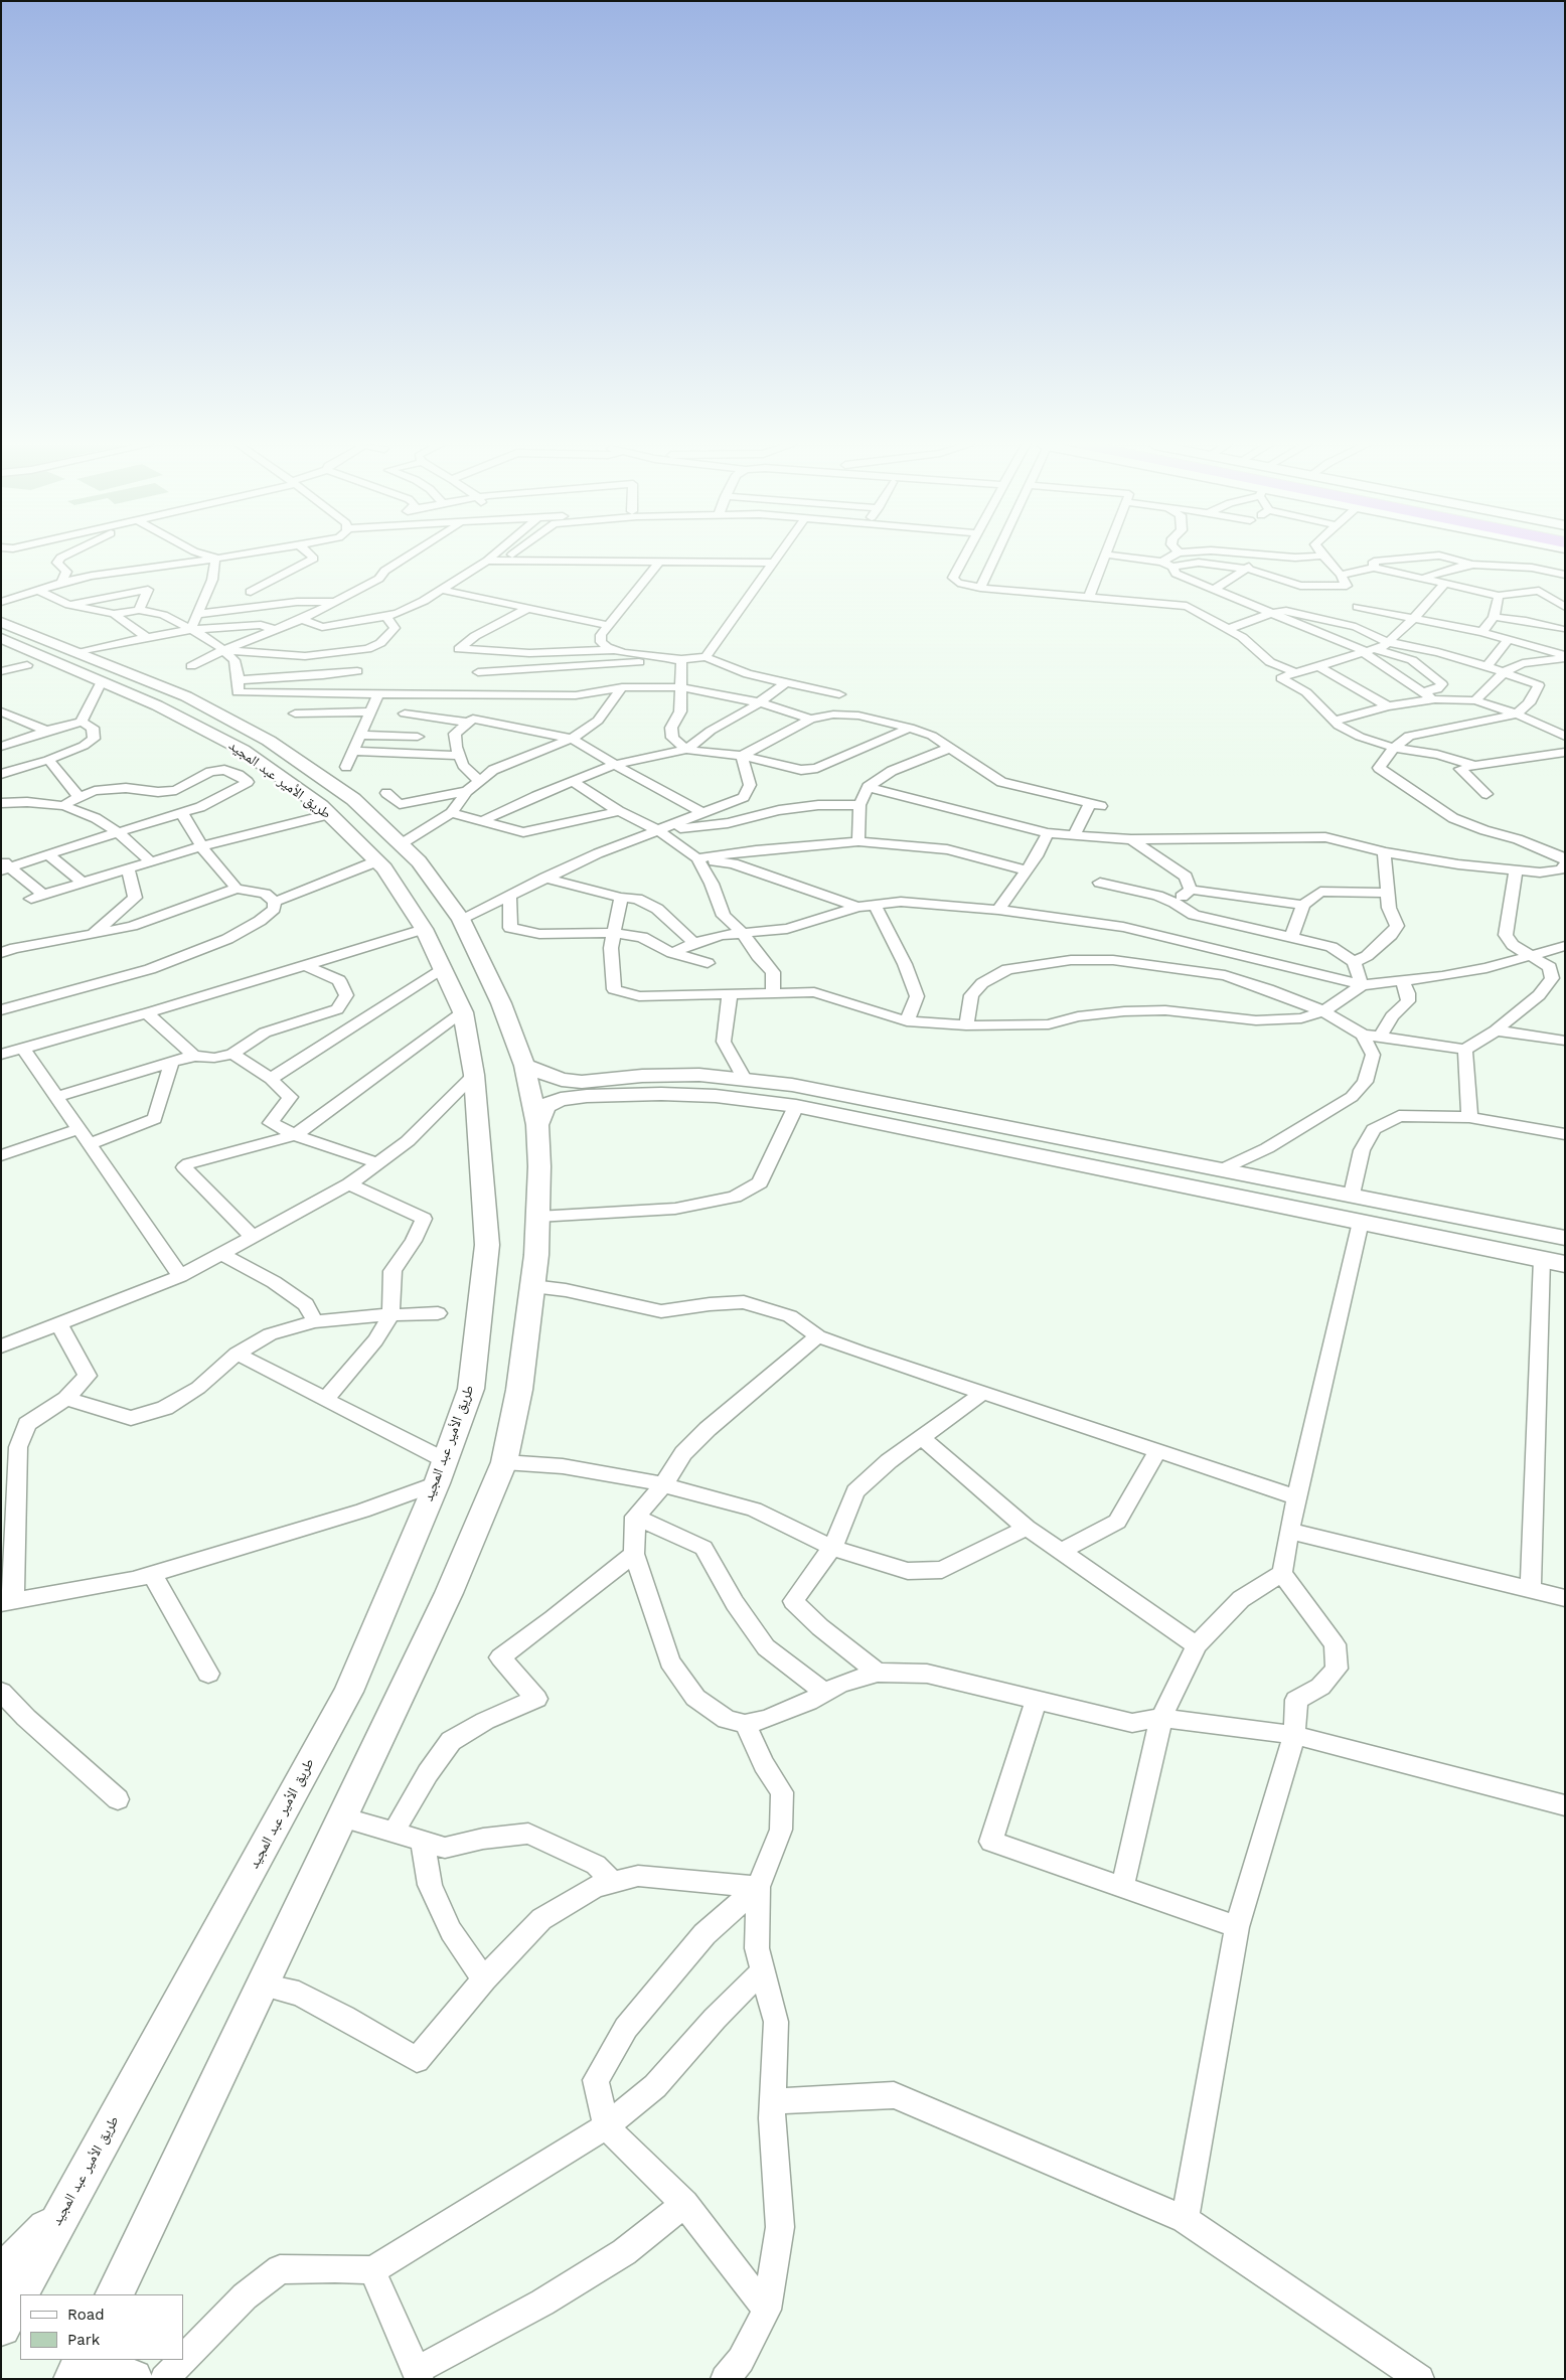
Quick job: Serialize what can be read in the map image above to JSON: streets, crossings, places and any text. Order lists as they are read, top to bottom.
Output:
{
  "streets": {
    "main road": ["طريق الأمير عبد المجيد"]
  },
  "legend": ["Road", "Park"]
}
